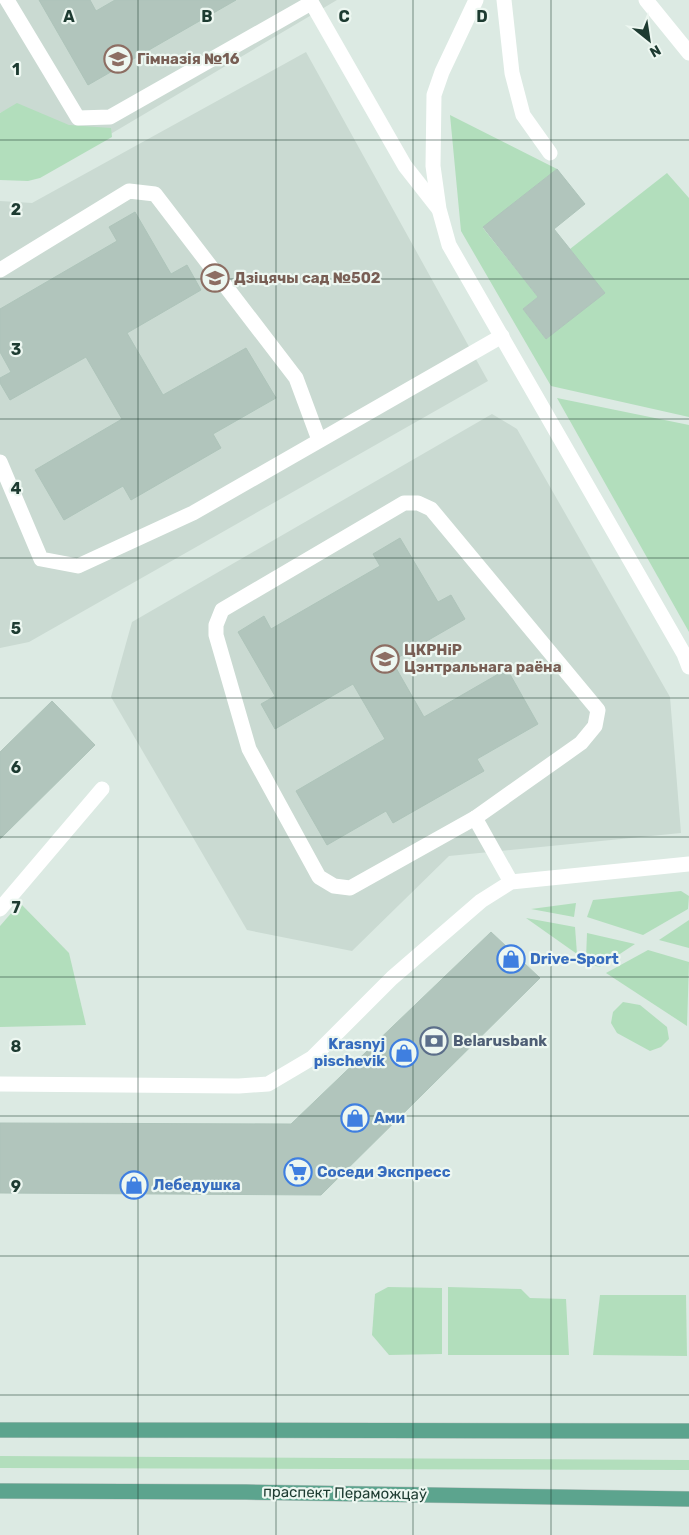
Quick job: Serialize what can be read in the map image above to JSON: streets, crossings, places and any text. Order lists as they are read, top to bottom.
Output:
{
  "streets": {
    "main road": ["праспект Пераможцаў"]
  },
  "places": {
    "school or university": ["Гімназія №16", "Дзіцячы сад №502", "ЦКРНіР Цэнтральнага раёна"],
    "shop": [
      "Drive-Sport",
      "Krasnyj pischevik",
      "Ами",
      "Лебедушка"
    ],
    "bank": ["Belarusbank"],
    "supermarket": ["Соседи Экспресс"]
  },
  "north": "bottom right",
  "grid": {
    "columns": [
      "A",
      "B",
      "C",
      "D"
    ],
    "rows": [
      "1",
      "2",
      "3",
      "4",
      "5",
      "6",
      "7",
      "8",
      "9"
    ]
  }
}
